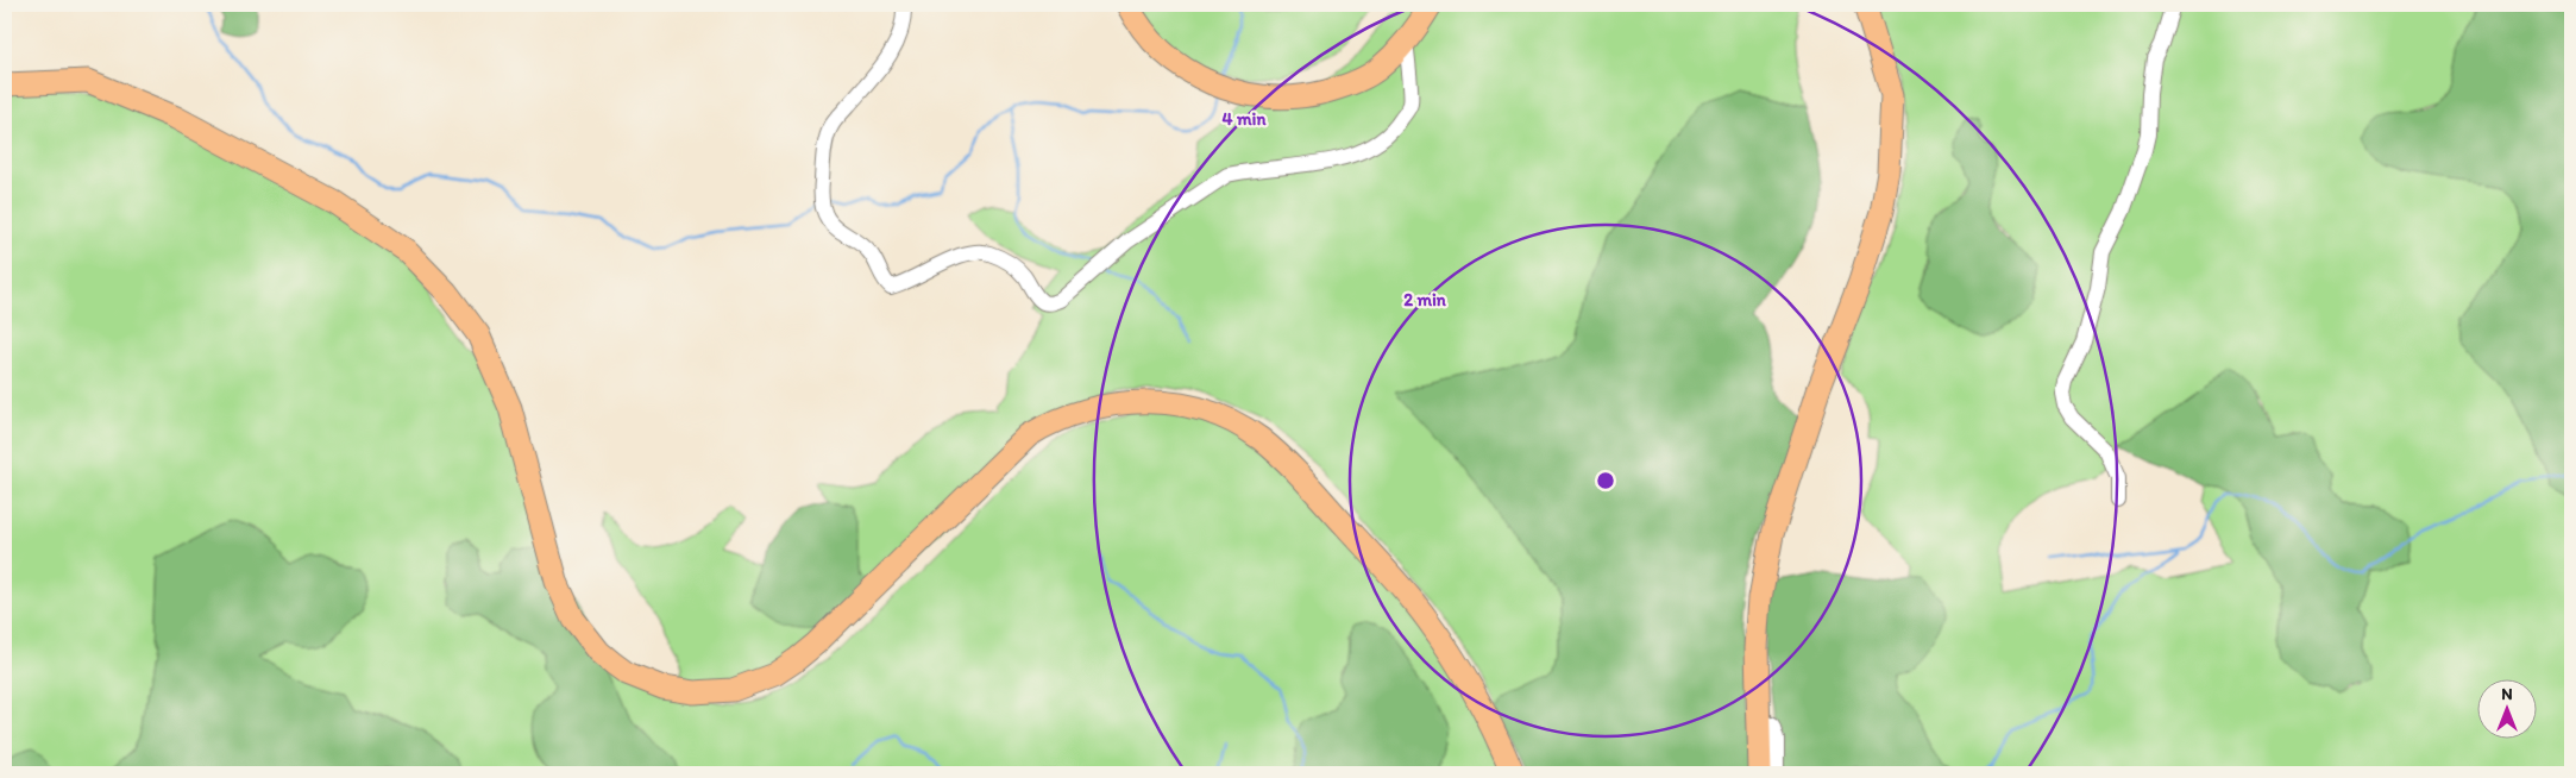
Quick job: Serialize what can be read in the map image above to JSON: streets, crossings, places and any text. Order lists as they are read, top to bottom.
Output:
{
  "north": "top",
  "rings": ["4 min", "2 min"]
}
